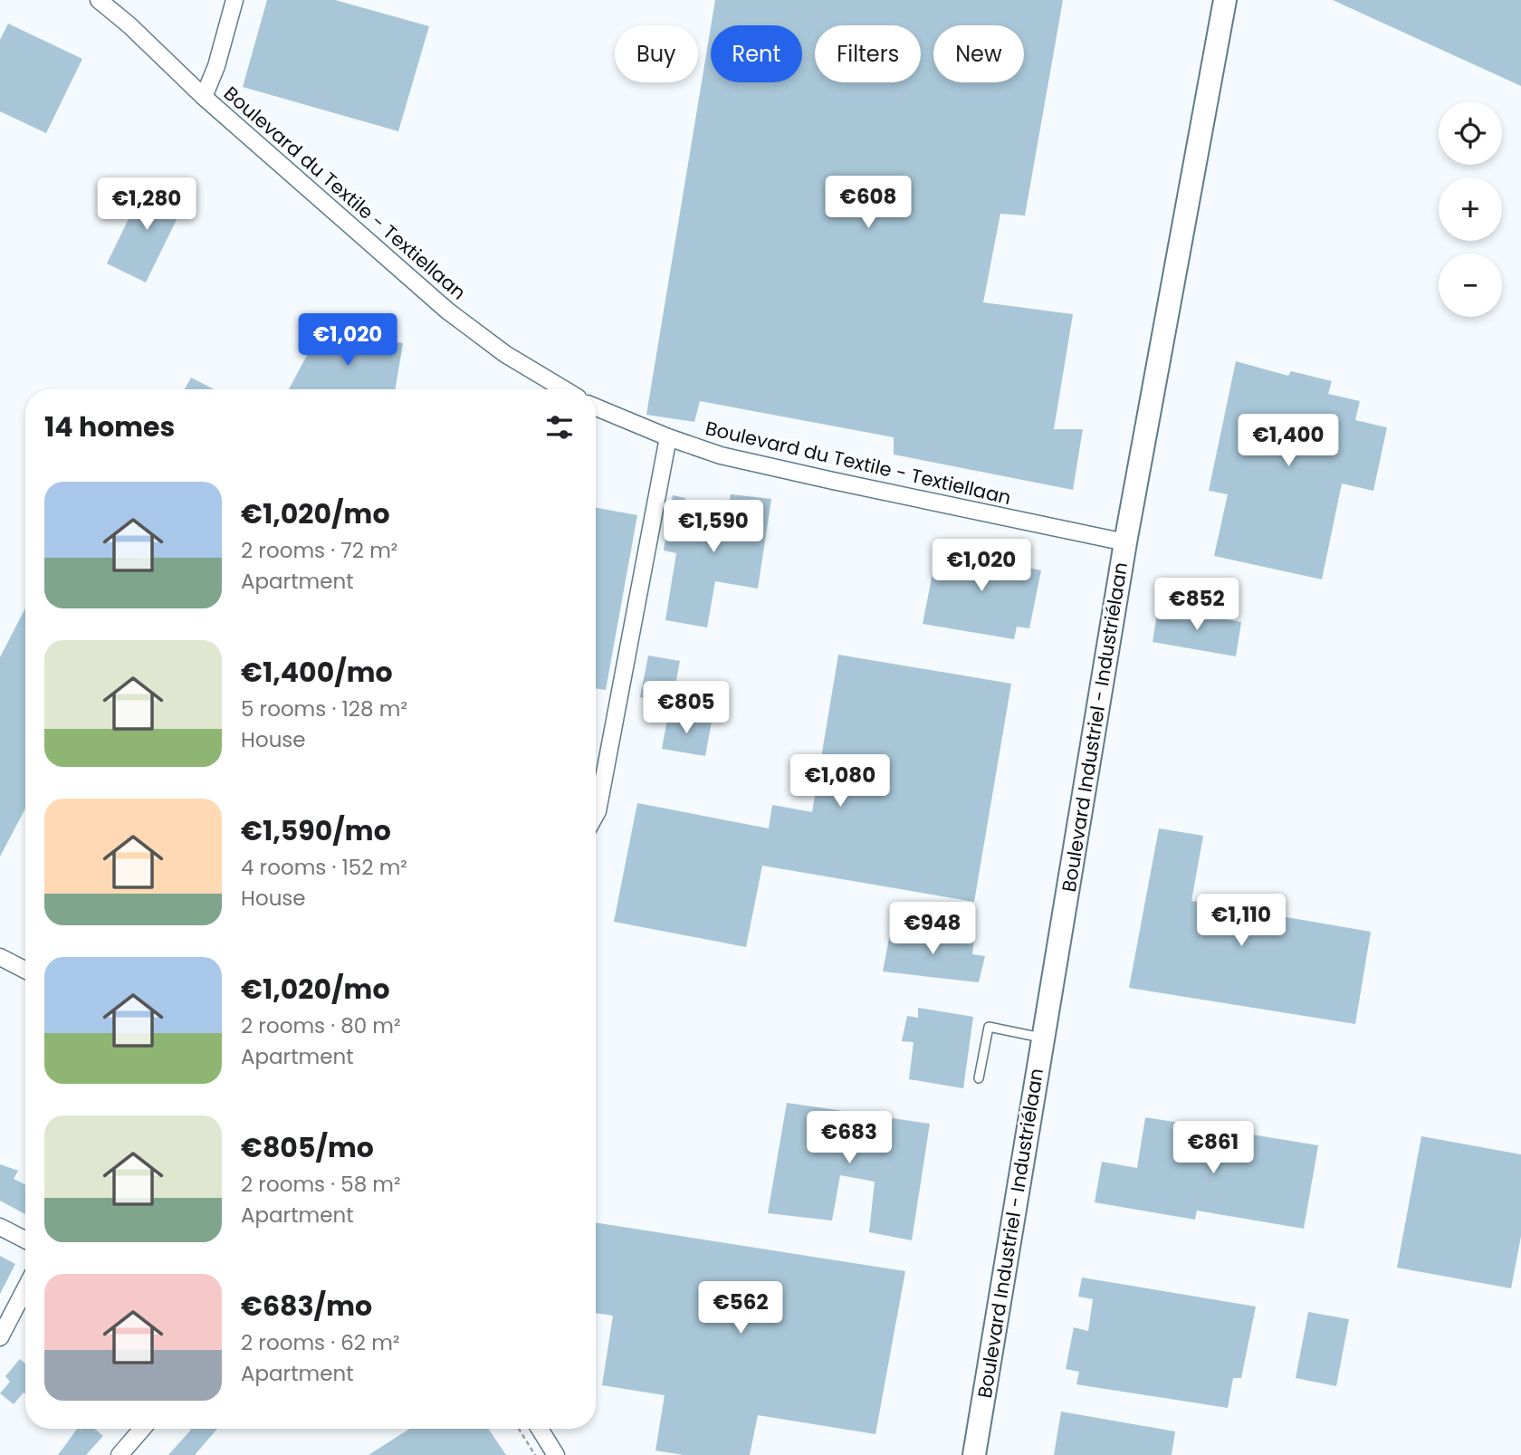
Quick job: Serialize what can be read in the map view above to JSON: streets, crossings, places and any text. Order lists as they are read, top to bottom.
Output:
{
  "streets": {
    "main road": ["Boulevard Industriel - Industriélaan"],
    "street": ["Boulevard du Textile - Textiellaan"]
  },
  "crossings": [
    ["Boulevard du Textile - Textiellaan", "Boulevard Industriel - Industriélaan"]
  ],
  "page": {
    "chip": [
      "Buy",
      "Rent",
      "Filters",
      "New"
    ],
    "map_buttons": ["+", "−"],
    "price": [
      "€608",
      "€1,280",
      "€1,020",
      "€1,400",
      "€1,590",
      "€1,020",
      "€852",
      "€805",
      "€1,080",
      "€1,110",
      "€948",
      "€683",
      "€861",
      "€562"
    ],
    "heading": "14 homes",
    "list": [
      {
        "name": "€1,020/mo",
        "note": "2 rooms · 72 m² · Apartment"
      },
      {
        "name": "€1,400/mo",
        "note": "5 rooms · 128 m² · House"
      },
      {
        "name": "€1,590/mo",
        "note": "4 rooms · 152 m² · House"
      },
      {
        "name": "€1,020/mo",
        "note": "2 rooms · 80 m² · Apartment"
      },
      {
        "name": "€805/mo",
        "note": "2 rooms · 58 m² · Apartment"
      },
      {
        "name": "€683/mo",
        "note": "2 rooms · 62 m² · Apartment"
      }
    ]
  }
}
